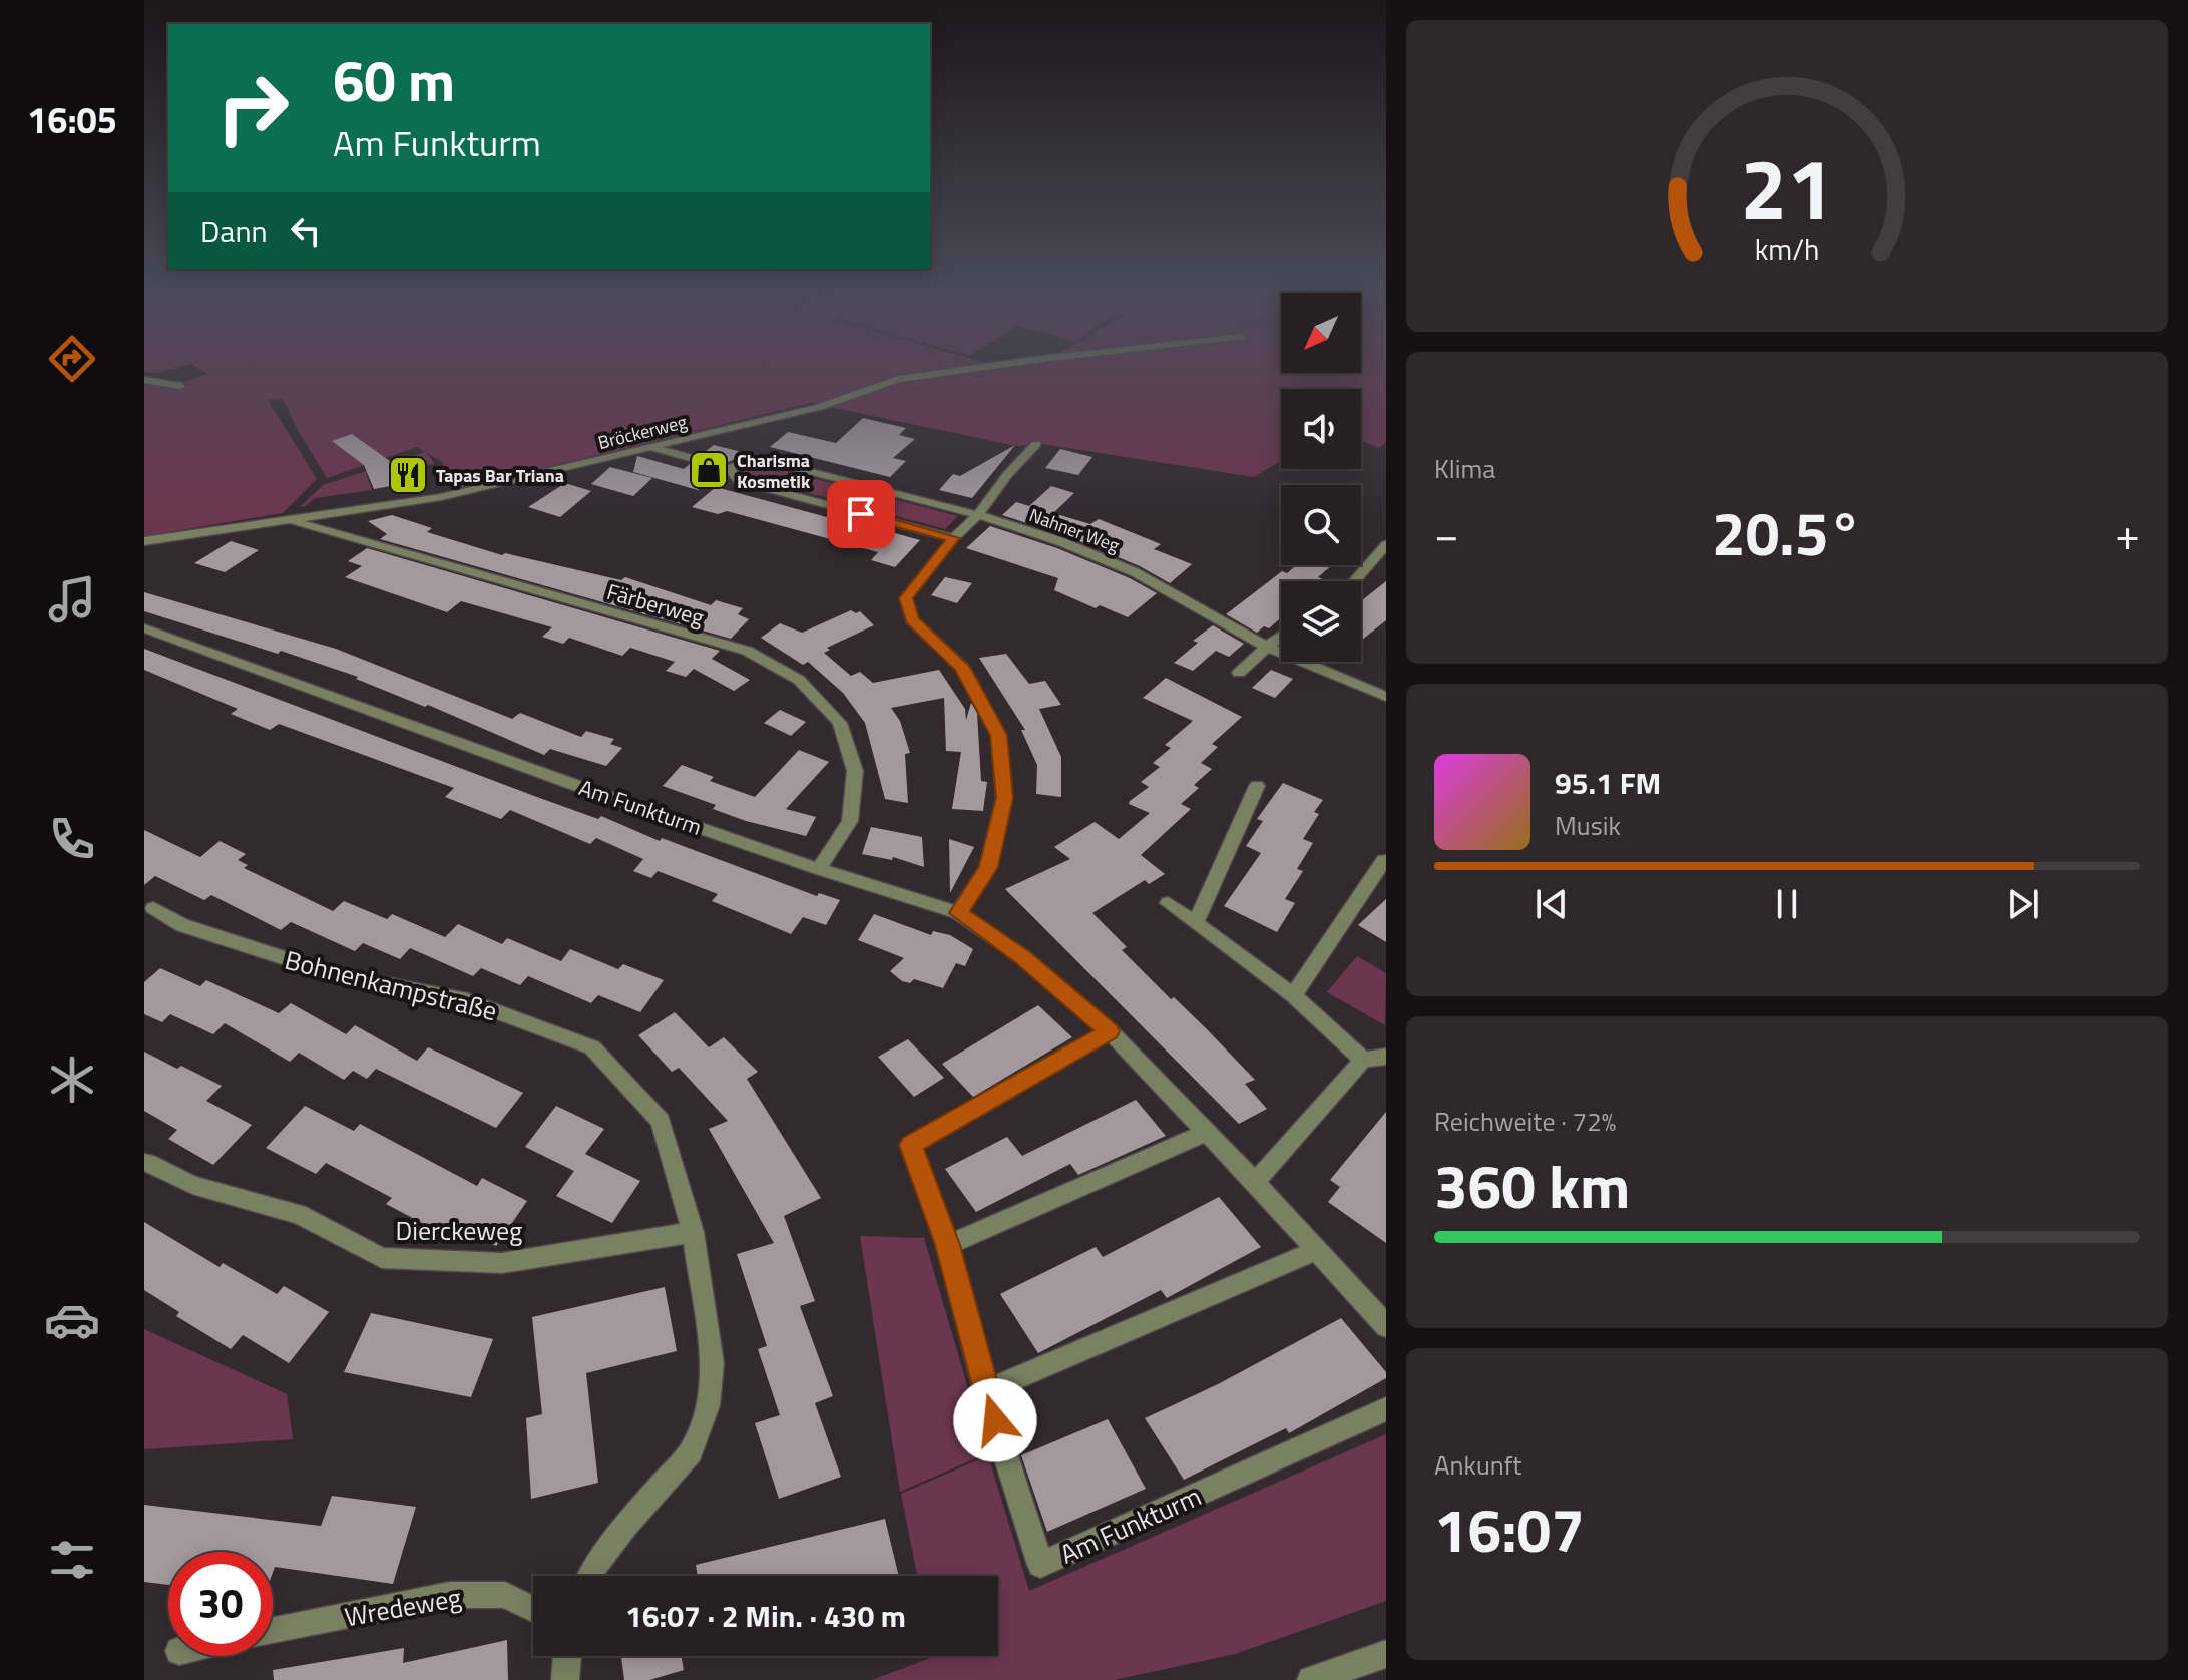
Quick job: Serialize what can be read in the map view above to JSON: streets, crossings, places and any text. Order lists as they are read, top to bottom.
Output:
{
  "streets": {
    "street": [
      "Bröckerweg",
      "Nahner Weg",
      "Färberweg",
      "Am Funkturm",
      "Bohnenkampstraße",
      "Dierckeweg",
      "Wredeweg"
    ]
  },
  "crossings": [
    ["Bröckerweg", "Nahner Weg"],
    ["Bröckerweg", "Färberweg"],
    ["Färberweg", "Am Funkturm"],
    ["Bohnenkampstraße", "Dierckeweg"]
  ],
  "places": {
    "shop": ["Charisma Kosmetik"],
    "restaurant": ["Tapas Bar Triana"]
  },
  "north": "bottom left",
  "page": {
    "tabs": "16:05",
    "turn": ["60 m", "Am Funkturm"],
    "then": "Dann",
    "tile": [
      "Klima",
      ["Reichweite · 72%", "360 km"],
      ["Ankunft", "16:07"]
    ],
    "heat": ["−", "20.5°", "+"],
    "song": ["95.1 FM", "Musik"],
    "limit": "30",
    "trip": "16:07 · 2 Min. · 430 m",
    "gauge": ["21", "km/h"]
  }
}
